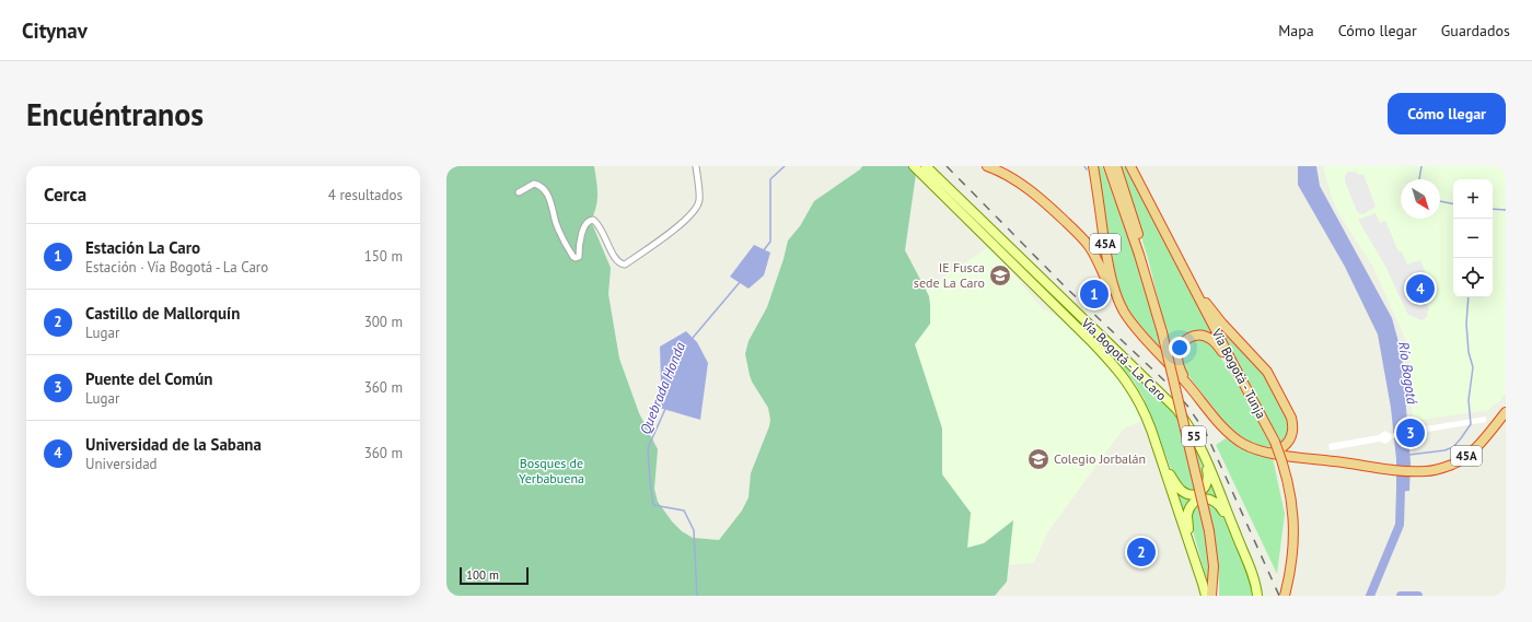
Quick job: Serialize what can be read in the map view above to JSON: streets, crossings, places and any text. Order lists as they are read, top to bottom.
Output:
{
  "streets": {
    "highway": ["45A", "Vía Bogotá - Tunja", "55"],
    "main road": ["Vía Bogotá - La Caro"]
  },
  "water": ["Río Bogotá", "Quebrada Honda"],
  "parks": ["Bosques de Yerbabuena"],
  "places": {
    "school or university": ["IE Fusca sede La Caro", "Colegio Jorbalán"]
  },
  "scale_bar": "100 m",
  "north": "bottom right",
  "page": {
    "header": "Citynav",
    "nav": ["Mapa", "Cómo llegar", "Guardados"],
    "buttons": "Cómo llegar",
    "title": "Encuéntranos",
    "heading": ["Cerca", "4 resultados"],
    "map_buttons": ["+", "−"],
    "list": [
      {
        "mark": "1",
        "name": "Estación La Caro",
        "note": "Estación · Vía Bogotá - La Caro",
        "value": "150 m"
      },
      {
        "mark": "2",
        "name": "Castillo de Mallorquín",
        "note": "Lugar",
        "value": "300 m"
      },
      {
        "mark": "3",
        "name": "Puente del Común",
        "note": "Lugar",
        "value": "360 m"
      },
      {
        "mark": "4",
        "name": "Universidad de la Sabana",
        "note": "Universidad",
        "value": "360 m"
      }
    ],
    "pins": [
      "4",
      "1",
      "3",
      "2"
    ],
    "scale": "100 m"
  }
}
